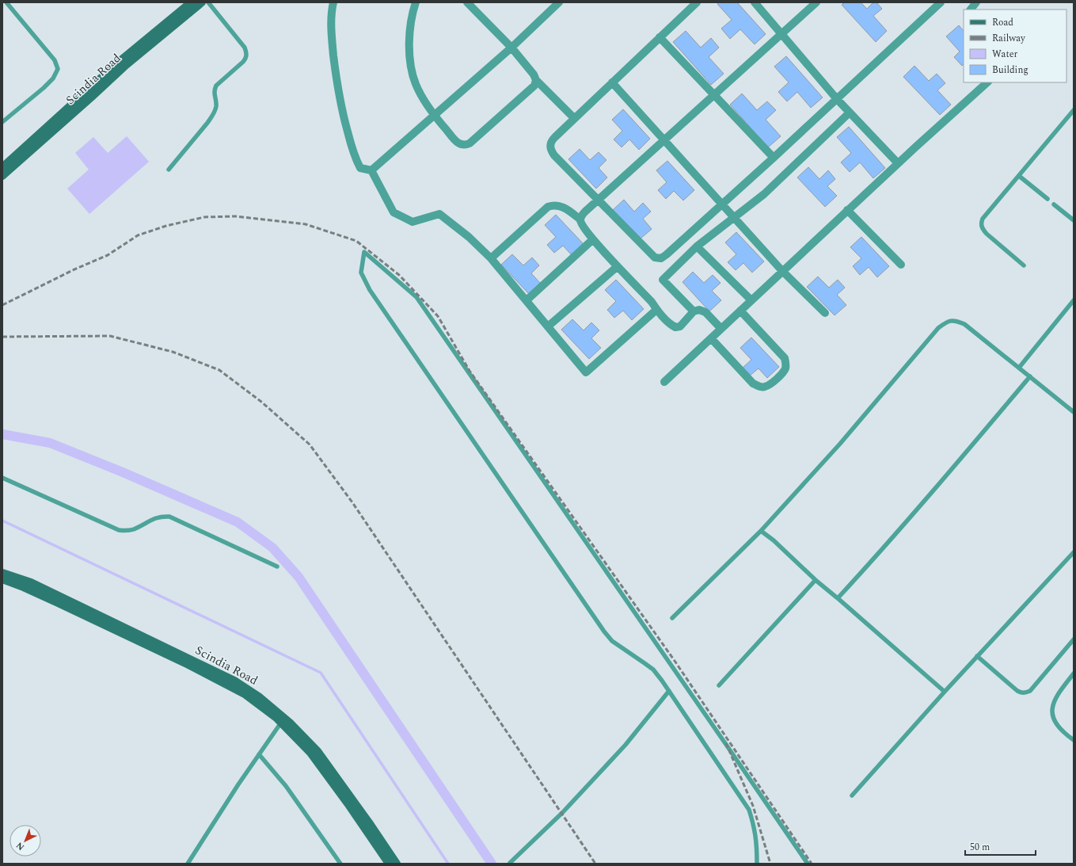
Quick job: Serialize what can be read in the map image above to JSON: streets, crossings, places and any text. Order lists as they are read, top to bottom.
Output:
{
  "streets": {
    "main road": ["Scindia Road"]
  },
  "legend": [
    "Road",
    "Railway",
    "Water",
    "Building"
  ],
  "scale_bar": "50 m",
  "north": "bottom left"
}
